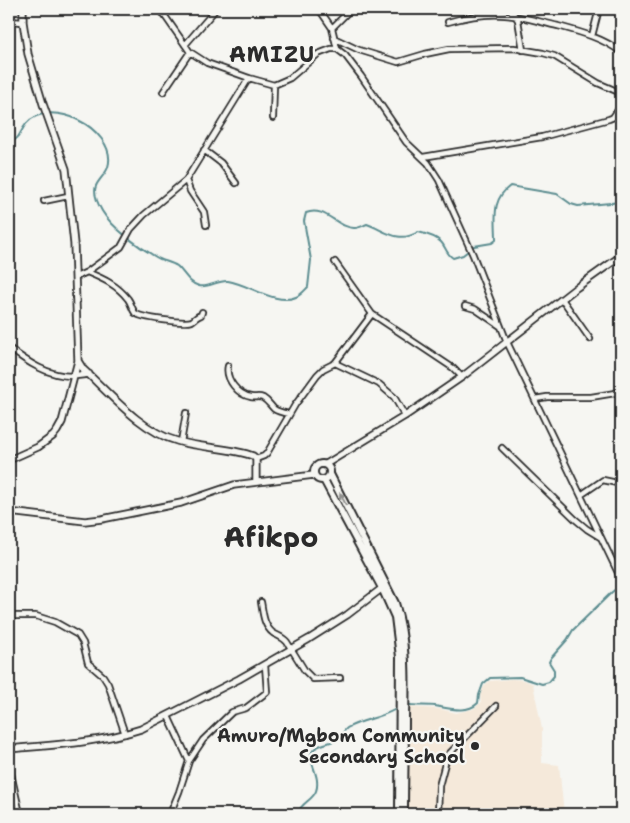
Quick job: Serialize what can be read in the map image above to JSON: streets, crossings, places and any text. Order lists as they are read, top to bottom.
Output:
{
  "districts": ["AMIZU", "Afikpo"],
  "places": ["Amuro/Mgbom Community Secondary School"]
}
